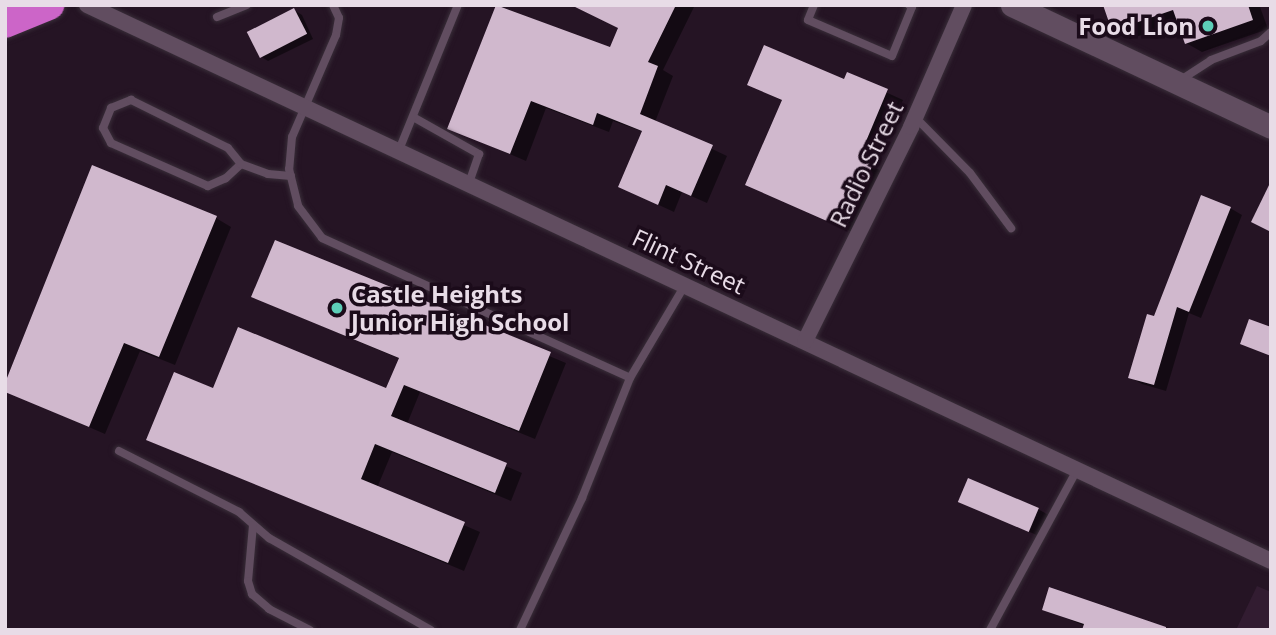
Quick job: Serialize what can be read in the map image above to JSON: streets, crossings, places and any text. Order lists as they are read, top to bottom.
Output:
{
  "streets": {
    "street": ["Radio Street", "Flint Street"]
  },
  "crossings": [
    ["Radio Street", "Flint Street"]
  ],
  "places": ["Food Lion", "Castle Heights Junior High School"]
}
